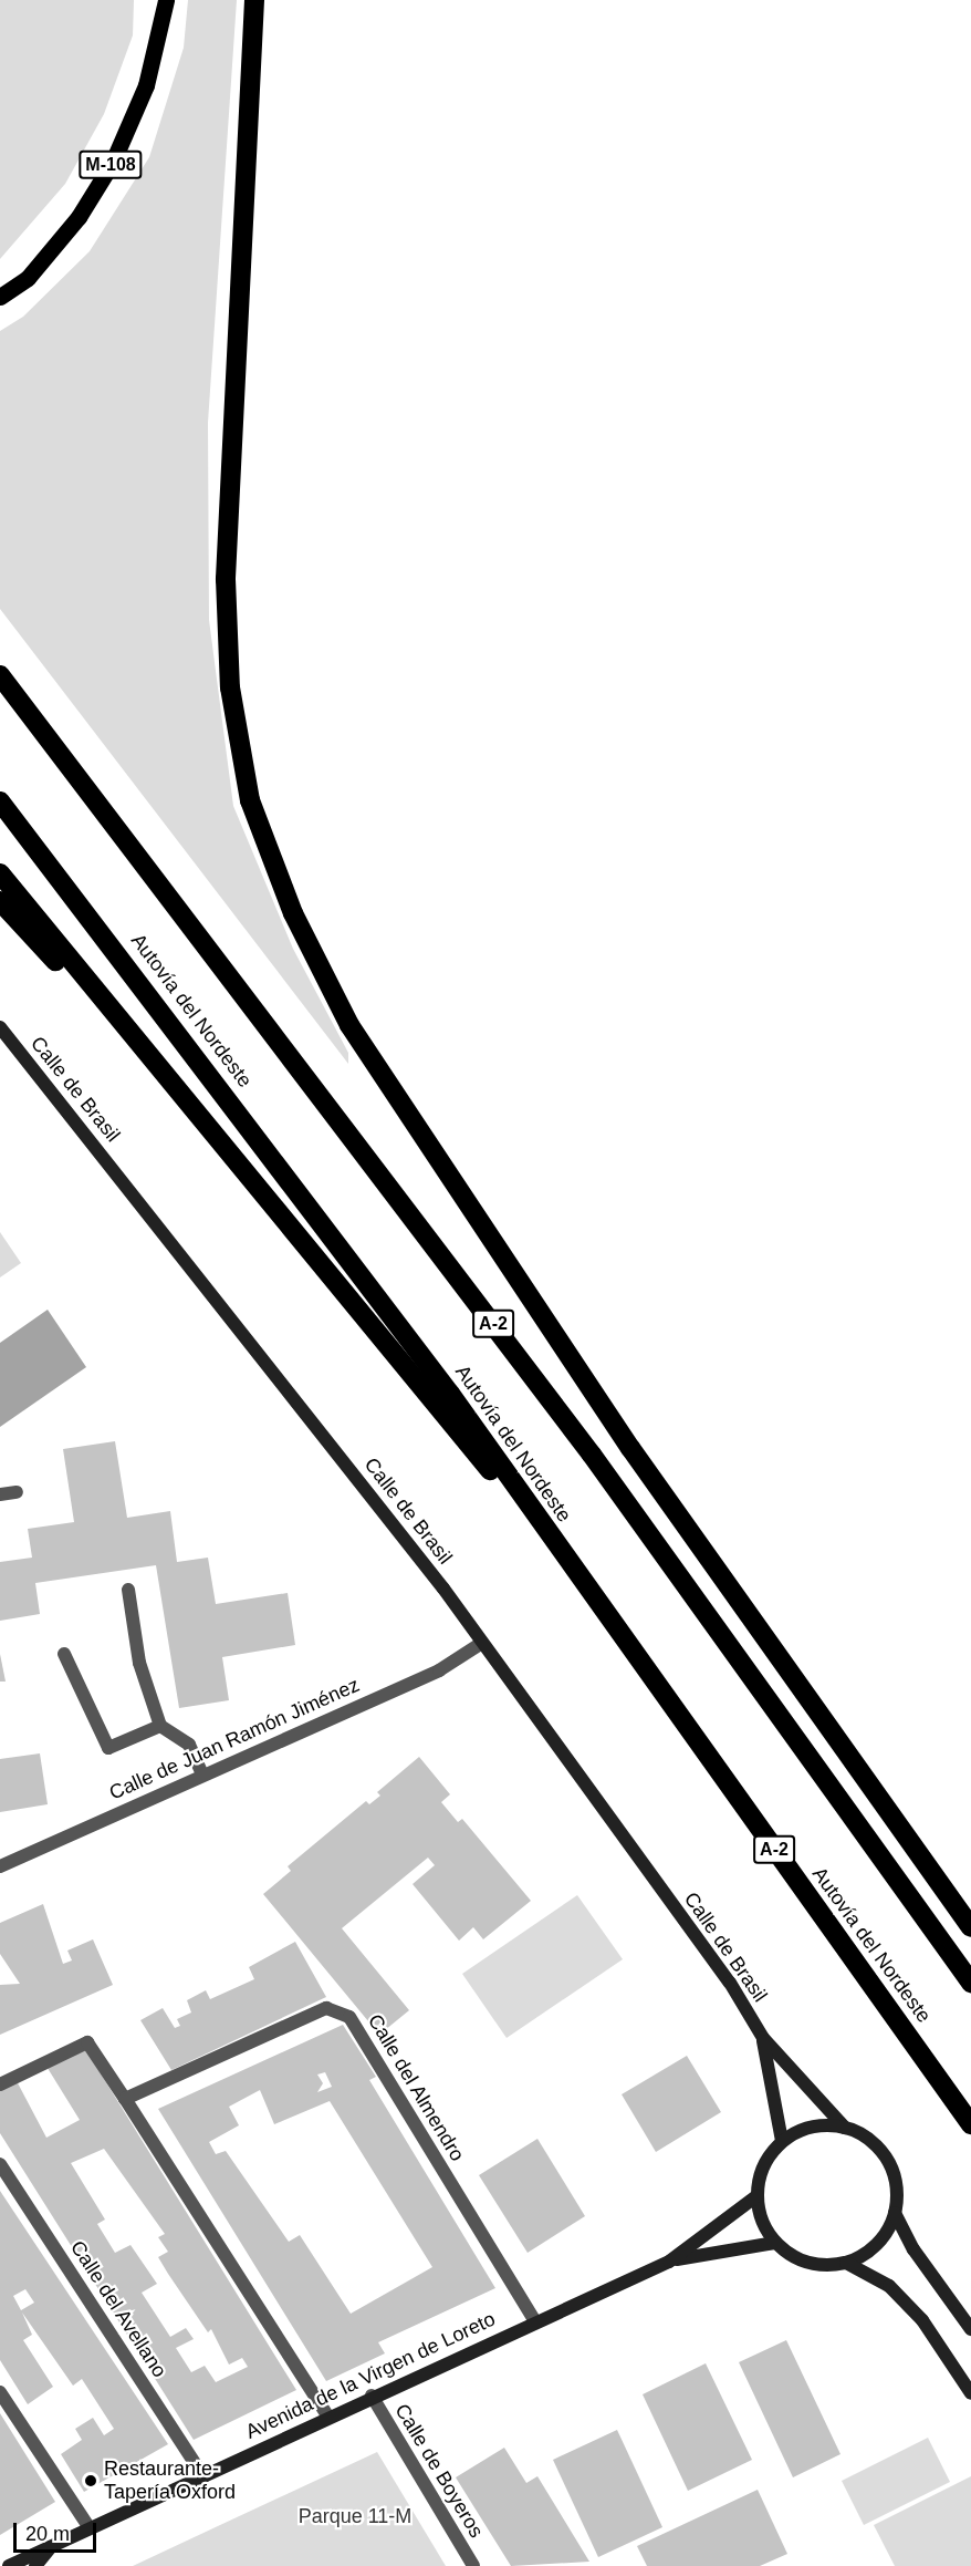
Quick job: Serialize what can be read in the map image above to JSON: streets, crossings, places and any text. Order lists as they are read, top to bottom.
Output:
{
  "streets": {
    "highway": ["Autovía del Nordeste", "A-2"],
    "main road": ["M-108"],
    "street": [
      "Calle de Brasil",
      "Calle de Juan Ramón Jiménez",
      "Calle del Almendro",
      "Calle del Avellano",
      "Avenida de la Virgen de Loreto",
      "Calle de Boyeros"
    ]
  },
  "crossings": [
    ["Calle de Brasil", "Calle de Juan Ramón Jiménez"],
    ["Calle del Almendro", "Avenida de la Virgen de Loreto"],
    ["Calle del Avellano", "Avenida de la Virgen de Loreto"],
    ["Avenida de la Virgen de Loreto", "Calle de Boyeros"]
  ],
  "parks": ["Parque 11-M"],
  "places": ["Restaurante- Tapería Oxford"],
  "scale_bar": "20 m"
}
